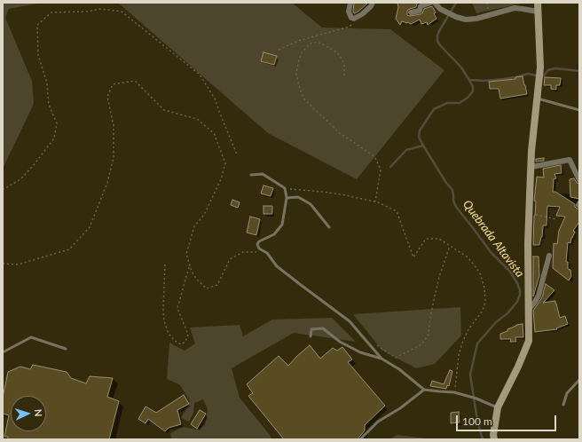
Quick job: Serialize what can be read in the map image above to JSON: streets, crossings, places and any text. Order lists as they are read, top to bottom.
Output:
{
  "water": ["Quebrada Altavista"],
  "scale_bar": "100 m",
  "north": "right"
}
